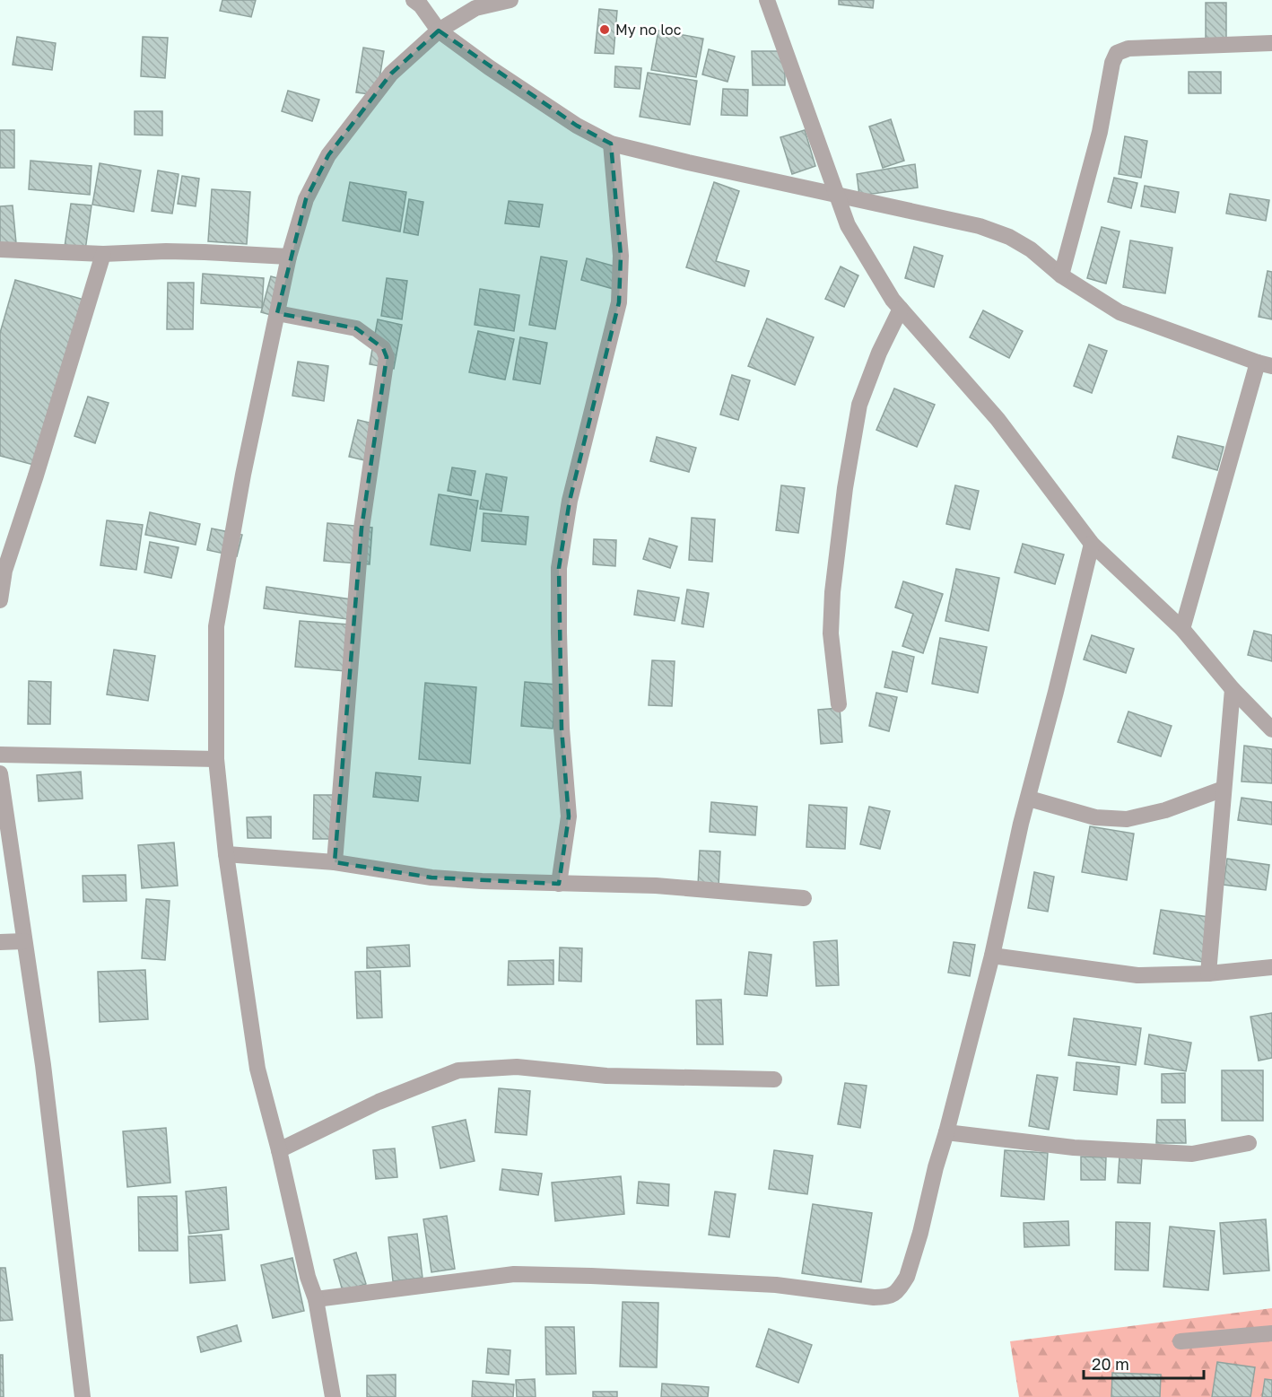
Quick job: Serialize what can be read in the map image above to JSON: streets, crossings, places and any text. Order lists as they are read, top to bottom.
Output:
{
  "places": ["My no loc"],
  "scale_bar": "20 m"
}
